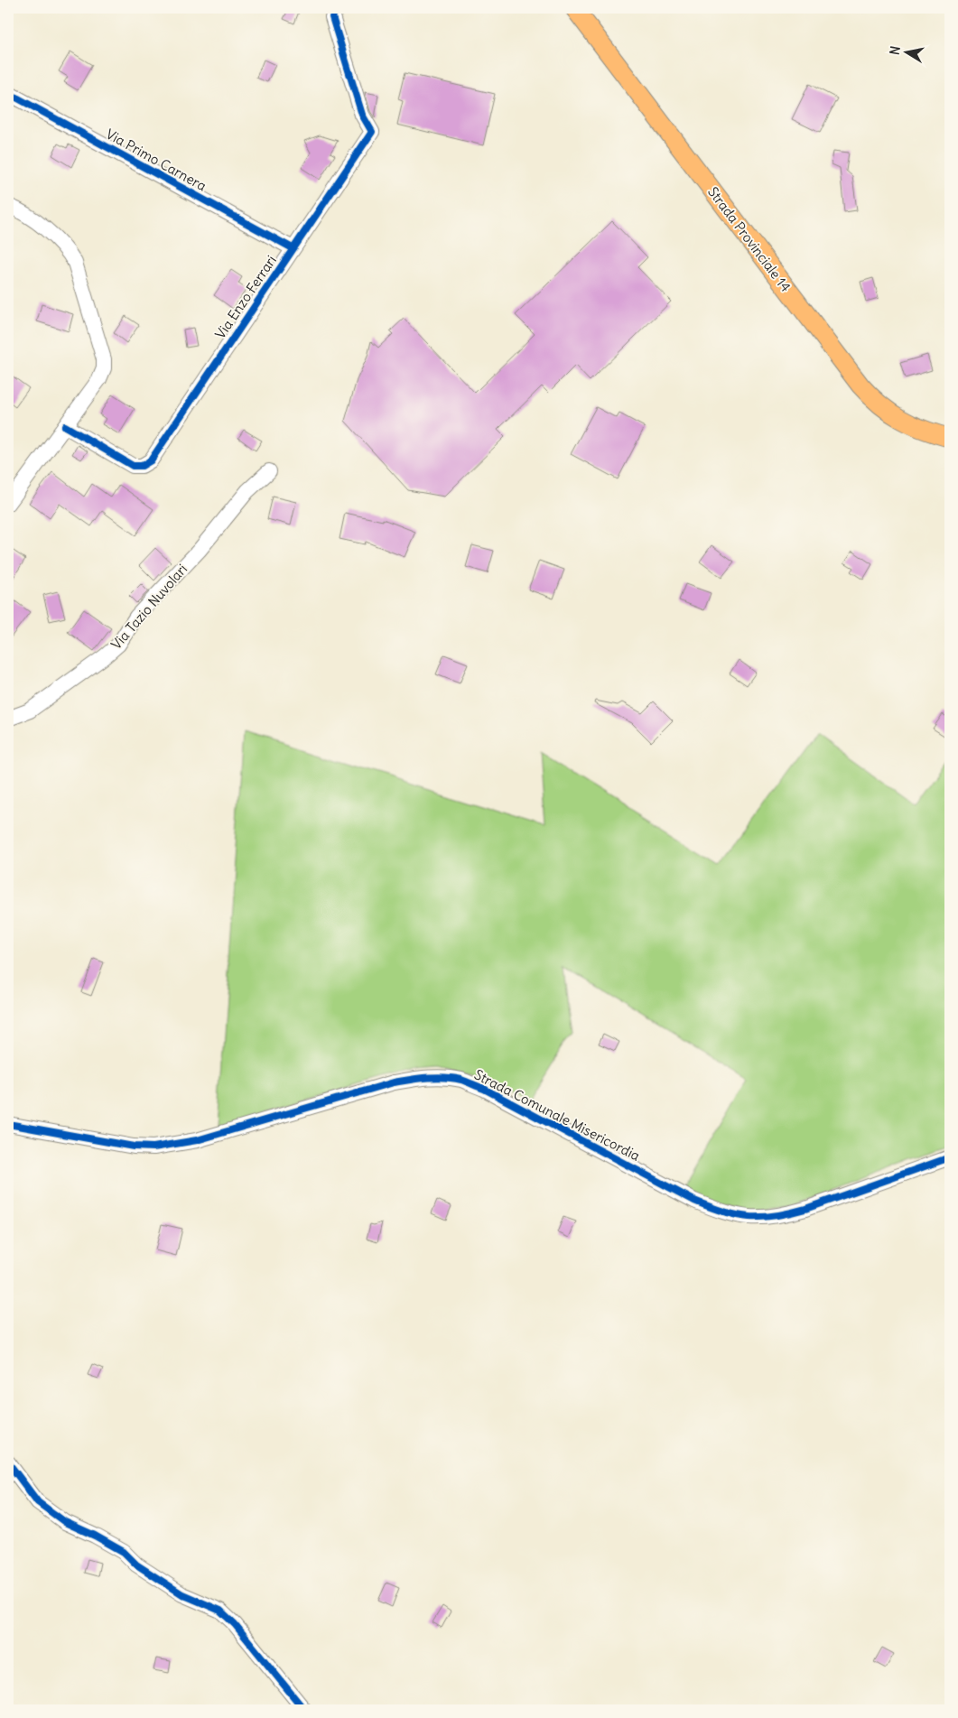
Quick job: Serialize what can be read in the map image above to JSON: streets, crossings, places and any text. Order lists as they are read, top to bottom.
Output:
{
  "streets": {
    "main road": ["Strada Provinciale 14"],
    "street": [
      "Via Primo Carnera",
      "Via Enzo Ferrari",
      "Via Tazio Nuvolari",
      "Strada Comunale Misericordia"
    ]
  },
  "crossings": [
    ["Via Primo Carnera", "Via Enzo Ferrari"]
  ],
  "north": "left"
}
